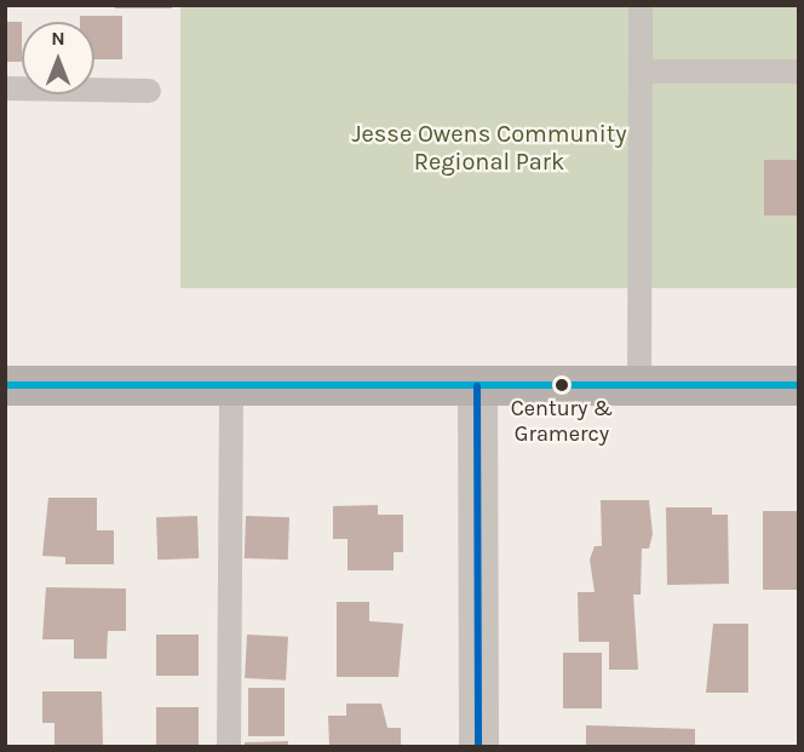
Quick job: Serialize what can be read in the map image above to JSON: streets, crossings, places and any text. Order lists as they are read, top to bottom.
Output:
{
  "parks": ["Jesse Owens Community Regional Park"],
  "places": ["Century & Gramercy"],
  "north": "top"
}
